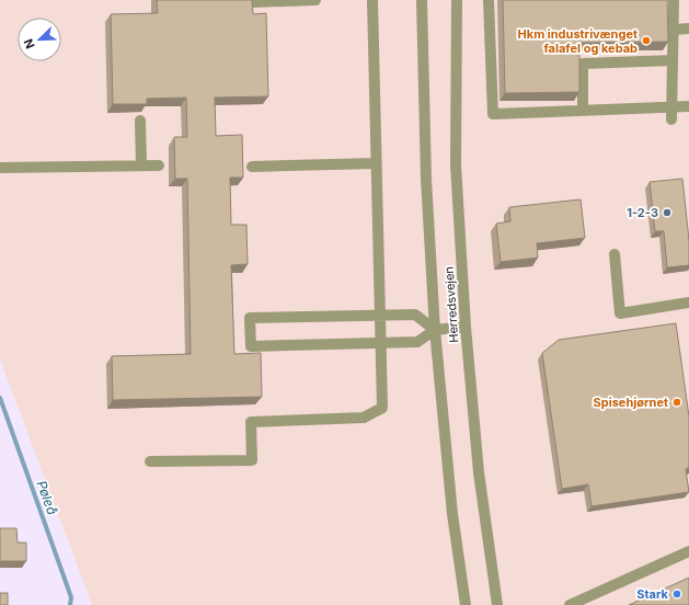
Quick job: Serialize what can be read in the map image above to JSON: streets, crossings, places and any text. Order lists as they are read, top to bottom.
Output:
{
  "streets": {
    "street": ["Herredsvejen"]
  },
  "water": ["Pøleå"],
  "places": [
    "Hkm industrivænget falafel og kebab",
    "1-2-3",
    "Spisehjørnet",
    "Stark"
  ],
  "north": "bottom left"
}
